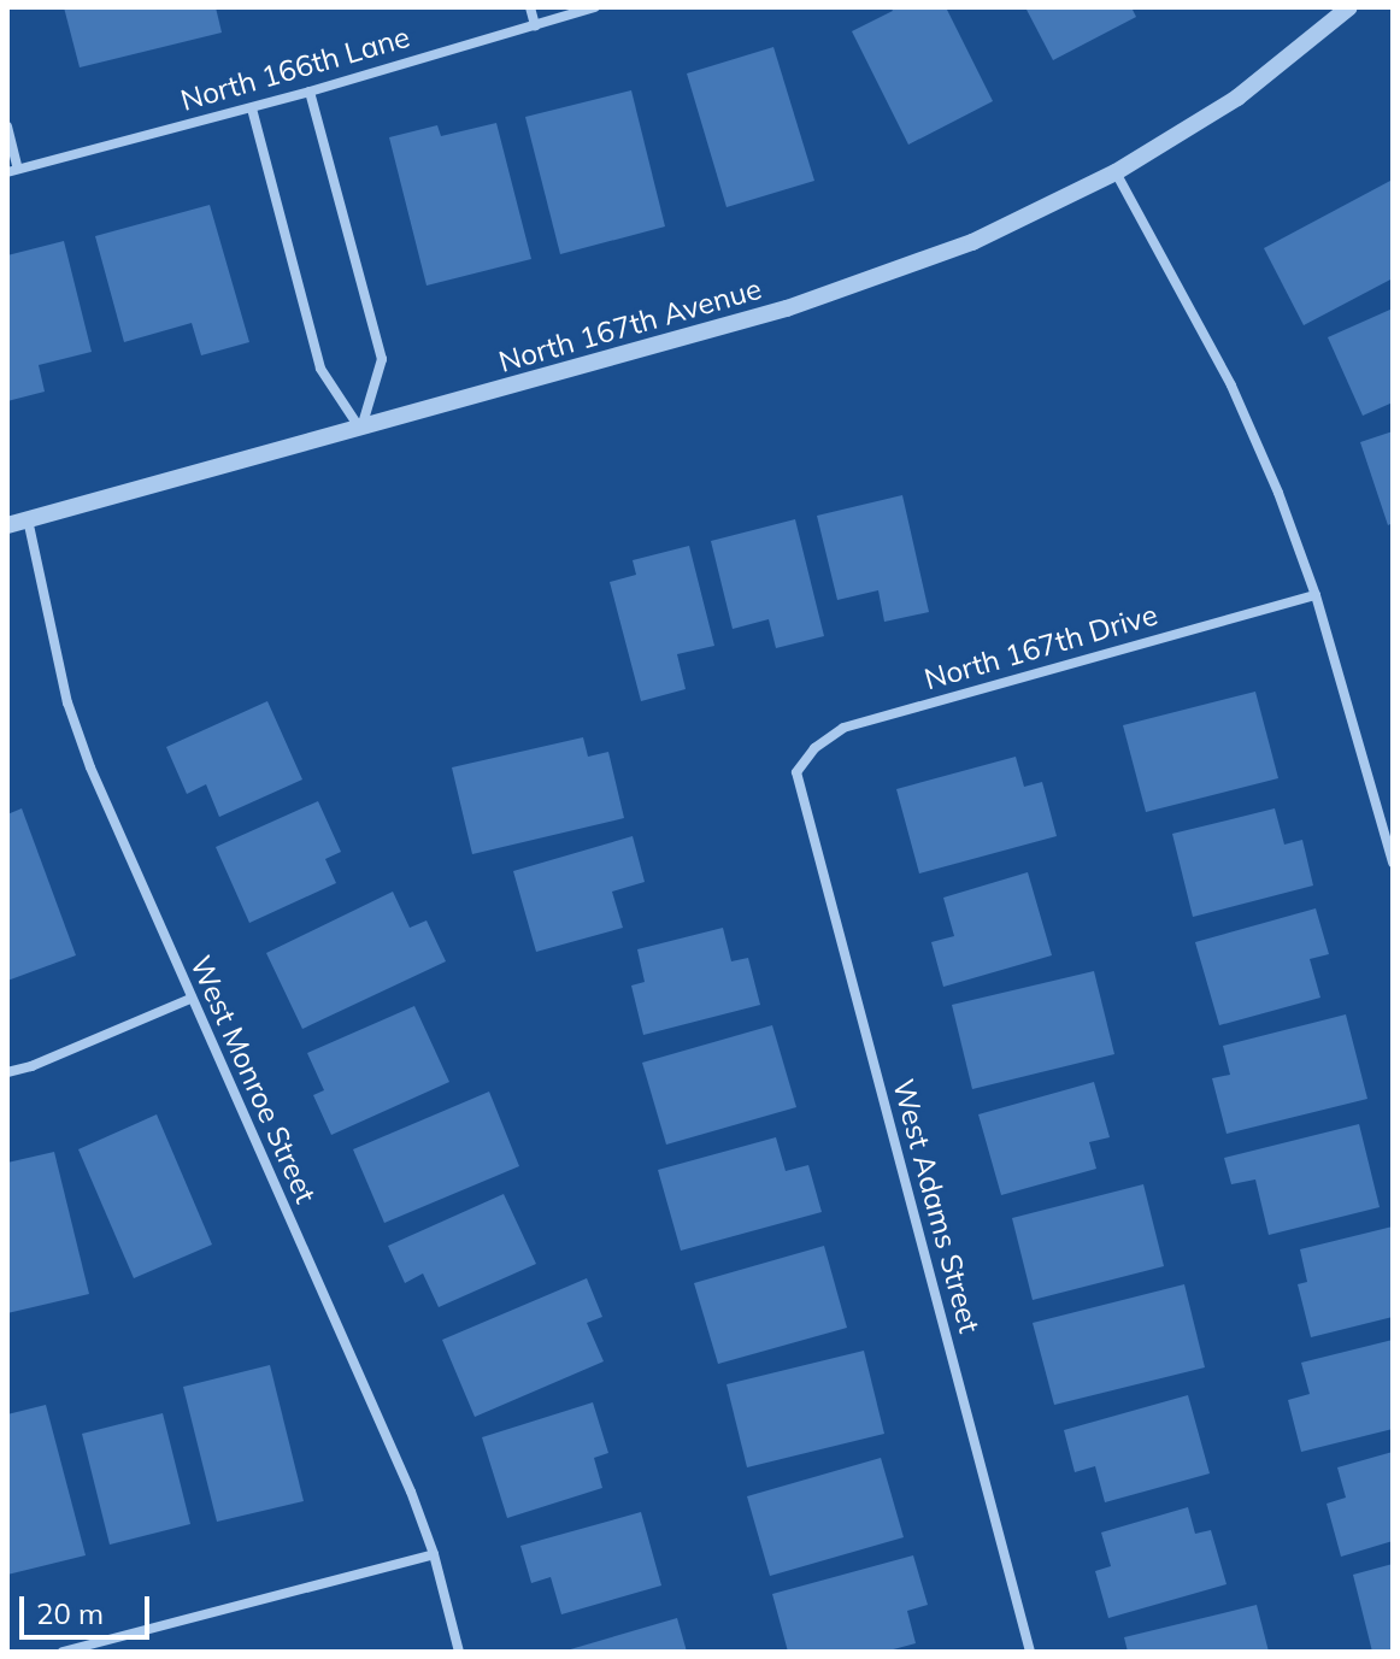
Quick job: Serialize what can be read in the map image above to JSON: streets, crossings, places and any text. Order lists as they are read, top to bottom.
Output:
{
  "streets": {
    "street": [
      "North 166th Lane",
      "North 167th Avenue",
      "North 167th Drive",
      "West Monroe Street",
      "West Adams Street"
    ]
  },
  "crossings": [
    ["North 167th Avenue", "West Monroe Street"],
    ["North 167th Drive", "West Adams Street"]
  ],
  "scale_bar": "20 m"
}
